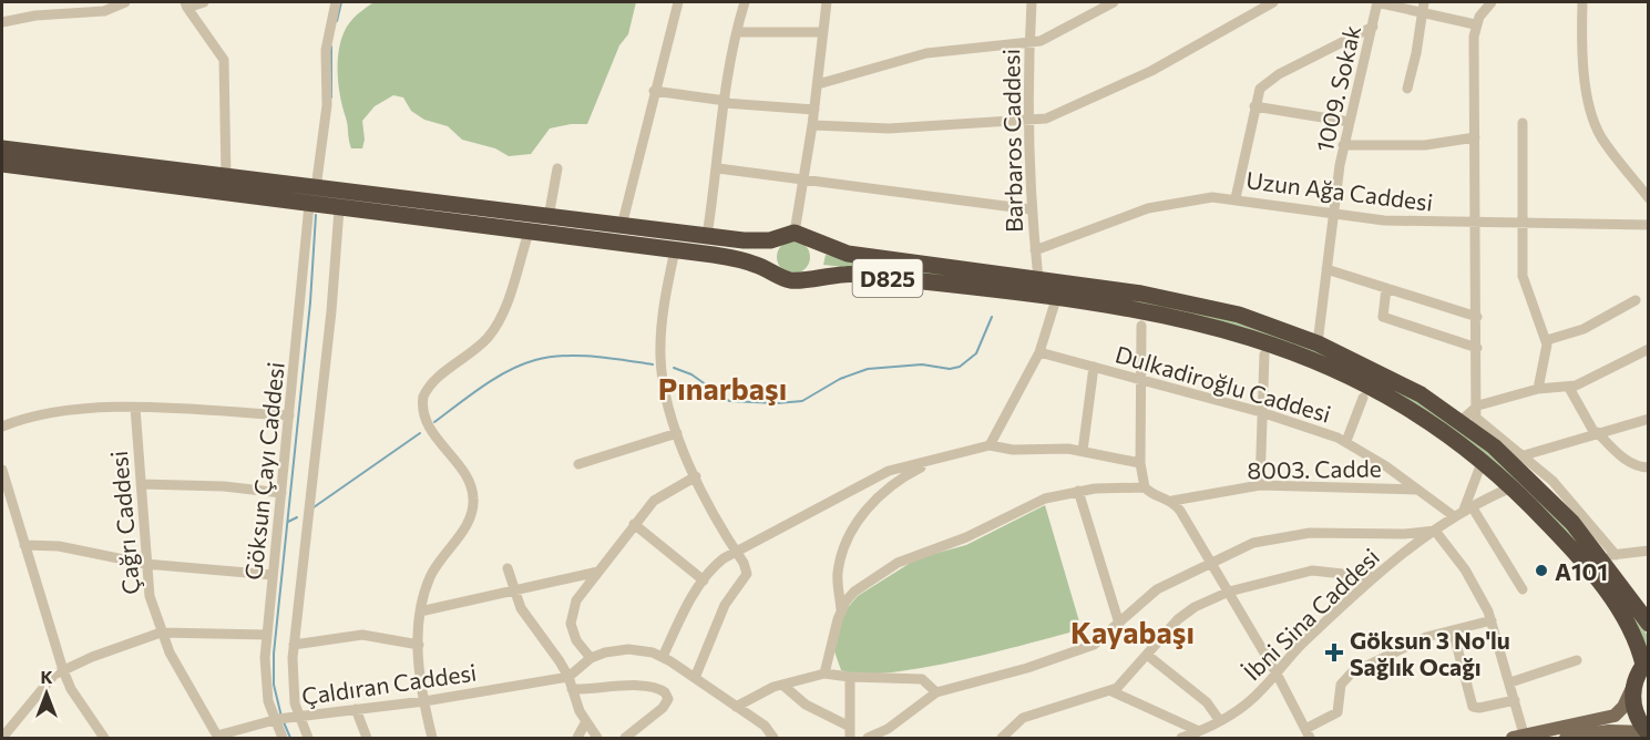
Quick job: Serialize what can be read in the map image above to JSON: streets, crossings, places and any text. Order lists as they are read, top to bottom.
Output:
{
  "streets": {
    "highway": ["D825"],
    "street": [
      "1009. Sokak",
      "Barbaros Caddesi",
      "Uzun Ağa Caddesi",
      "Dulkadiroğlu Caddesi",
      "8003. Cadde",
      "Göksun Çayı Caddesi",
      "Çağrı Caddesi",
      "İbni Sina Caddesi",
      "Çaldıran Caddesi"
    ]
  },
  "crossings": [
    ["1009. Sokak", "Uzun Ağa Caddesi"],
    ["1009. Sokak", "D825"],
    ["Barbaros Caddesi", "Uzun Ağa Caddesi"],
    ["Barbaros Caddesi", "D825"],
    ["D825", "Göksun Çayı Caddesi"],
    ["D825", "İbni Sina Caddesi"],
    ["Dulkadiroğlu Caddesi", "8003. Cadde"],
    ["Dulkadiroğlu Caddesi", "İbni Sina Caddesi"],
    ["Göksun Çayı Caddesi", "Çaldıran Caddesi"],
    ["Çağrı Caddesi", "Çaldıran Caddesi"]
  ],
  "districts": ["Pınarbaşı", "Kayabaşı"],
  "places": {
    "other": ["A101"],
    "health": ["Göksun 3 No'lu Sağlık Ocağı"]
  },
  "north": "top"
}
